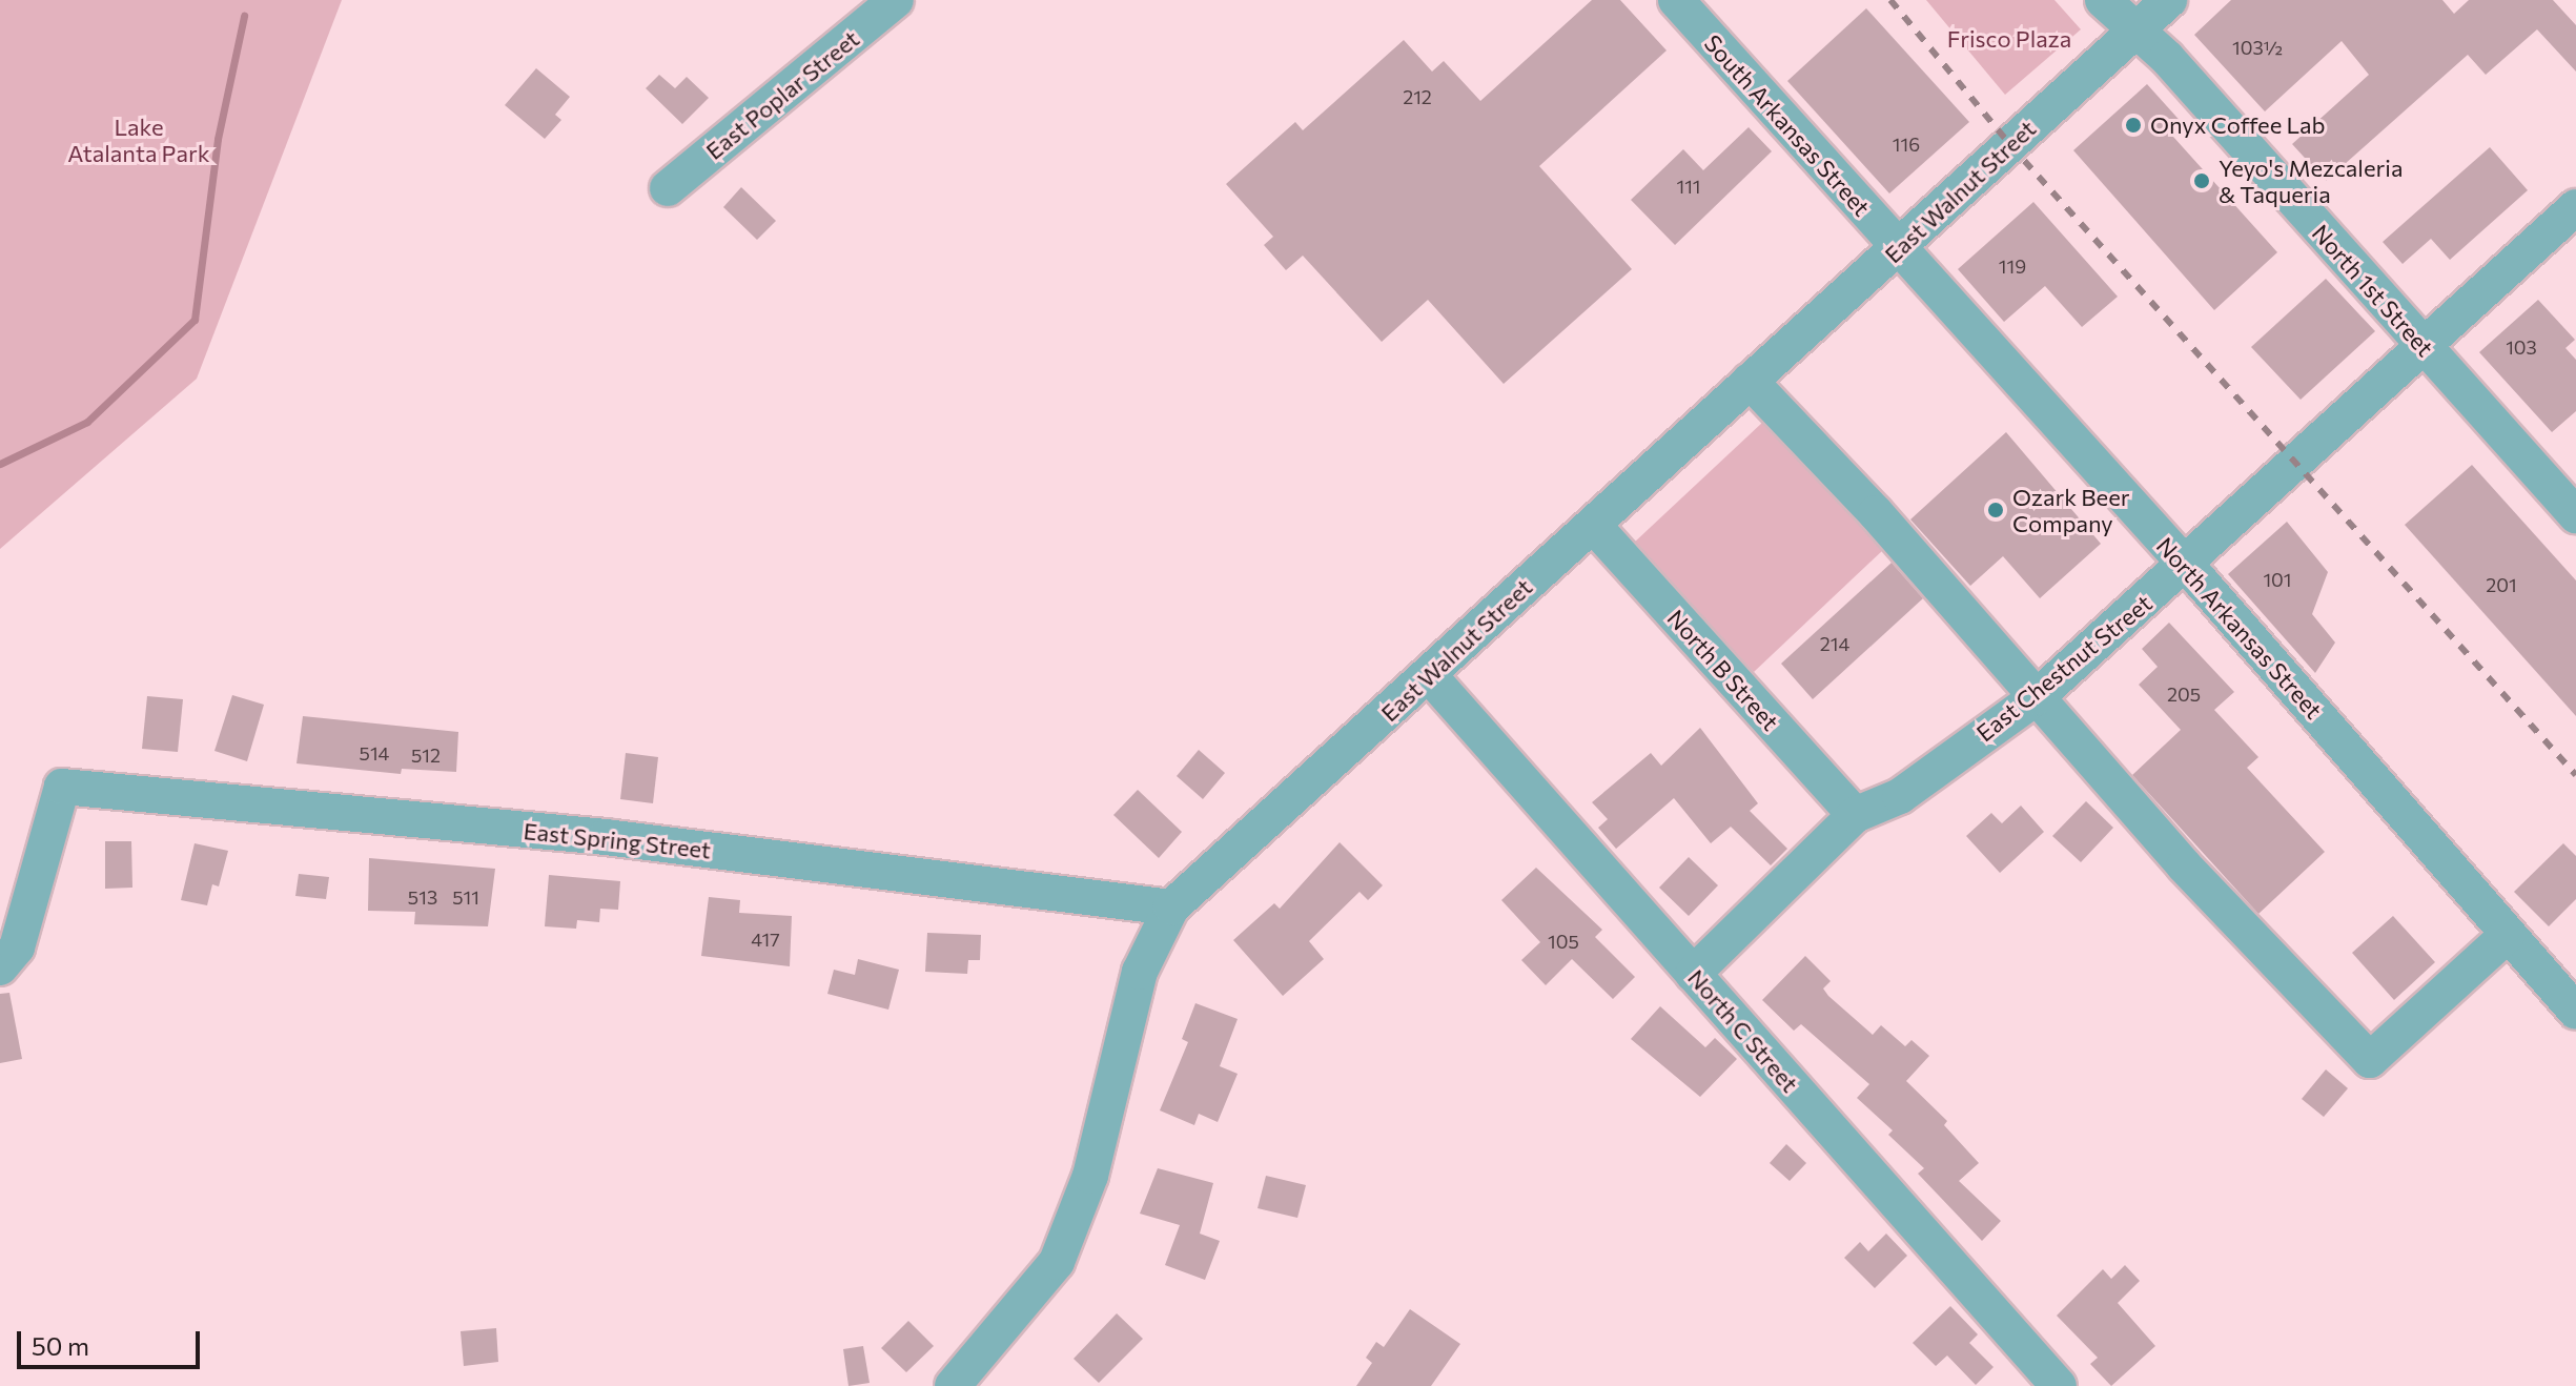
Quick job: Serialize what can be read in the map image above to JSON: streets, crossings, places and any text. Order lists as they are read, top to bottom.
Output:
{
  "streets": {
    "street": [
      "East Poplar Street",
      "South Arkansas Street",
      "East Walnut Street",
      "North 1st Street",
      "North Arkansas Street",
      "East Chestnut Street",
      "North B Street",
      "East Spring Street",
      "North C Street"
    ]
  },
  "crossings": [
    ["South Arkansas Street", "East Walnut Street"],
    ["South Arkansas Street", "North Arkansas Street"],
    ["East Walnut Street", "North 1st Street"],
    ["East Walnut Street", "North Arkansas Street"],
    ["East Walnut Street", "North B Street"],
    ["East Walnut Street", "East Spring Street"],
    ["East Walnut Street", "North C Street"],
    ["North 1st Street", "East Chestnut Street"],
    ["North Arkansas Street", "East Chestnut Street"],
    ["East Chestnut Street", "North B Street"],
    ["East Chestnut Street", "North C Street"]
  ],
  "parks": ["Frisco Plaza", "Lake Atalanta Park"],
  "places": ["Onyx Coffee Lab", "Yeyo's Mezcaleria & Taqueria", "Ozark Beer Company"],
  "house_numbers": [
    "103½",
    "212",
    "116",
    "111",
    "119",
    "103",
    "101",
    "201",
    "214",
    "205",
    "514",
    "512",
    "513",
    "511",
    "417",
    "105"
  ],
  "scale_bar": "50 m"
}
